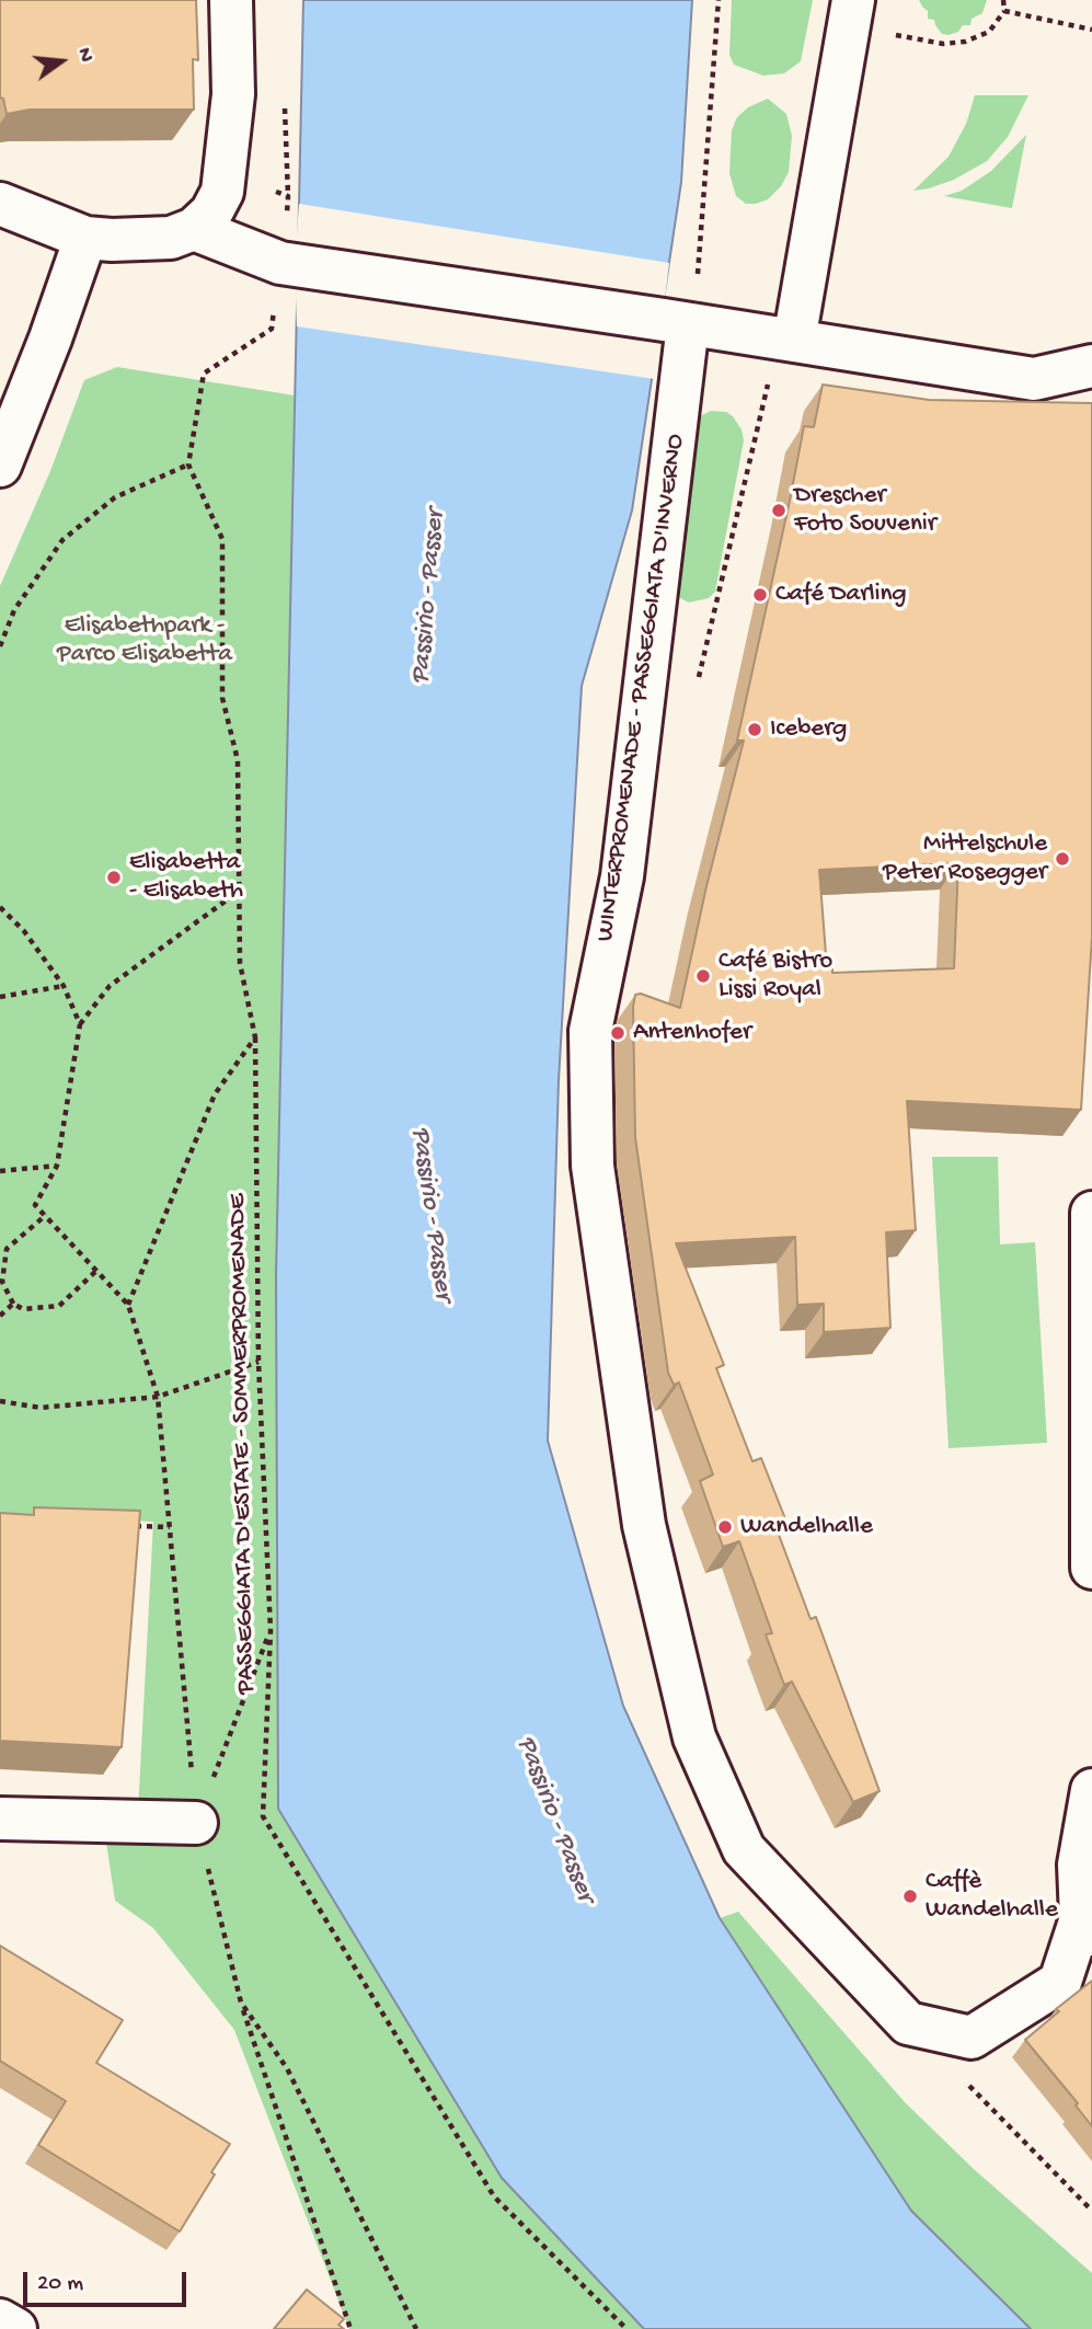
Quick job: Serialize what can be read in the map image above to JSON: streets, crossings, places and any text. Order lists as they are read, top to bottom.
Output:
{
  "streets": {
    "street": ["WINTERPROMENADE - PASSEGGIATA D'INVERNO"],
    "path": ["PASSEGGIATA D'ESTATE - SOMMERPROMENADE"]
  },
  "water": ["Passirio - Passer"],
  "parks": ["Elisabethpark - Parco Elisabetta"],
  "places": [
    "Drescher Foto Souvenir",
    "Café Darling",
    "Iceberg",
    "Mittelschule Peter Rosegger",
    "Elisabetta - Elisabeth",
    "Café Bistro Lissi Royal",
    "Antenhofer",
    "Wandelhalle",
    "Caffè Wandelhalle"
  ],
  "scale_bar": "20 m",
  "north": "right"
}
